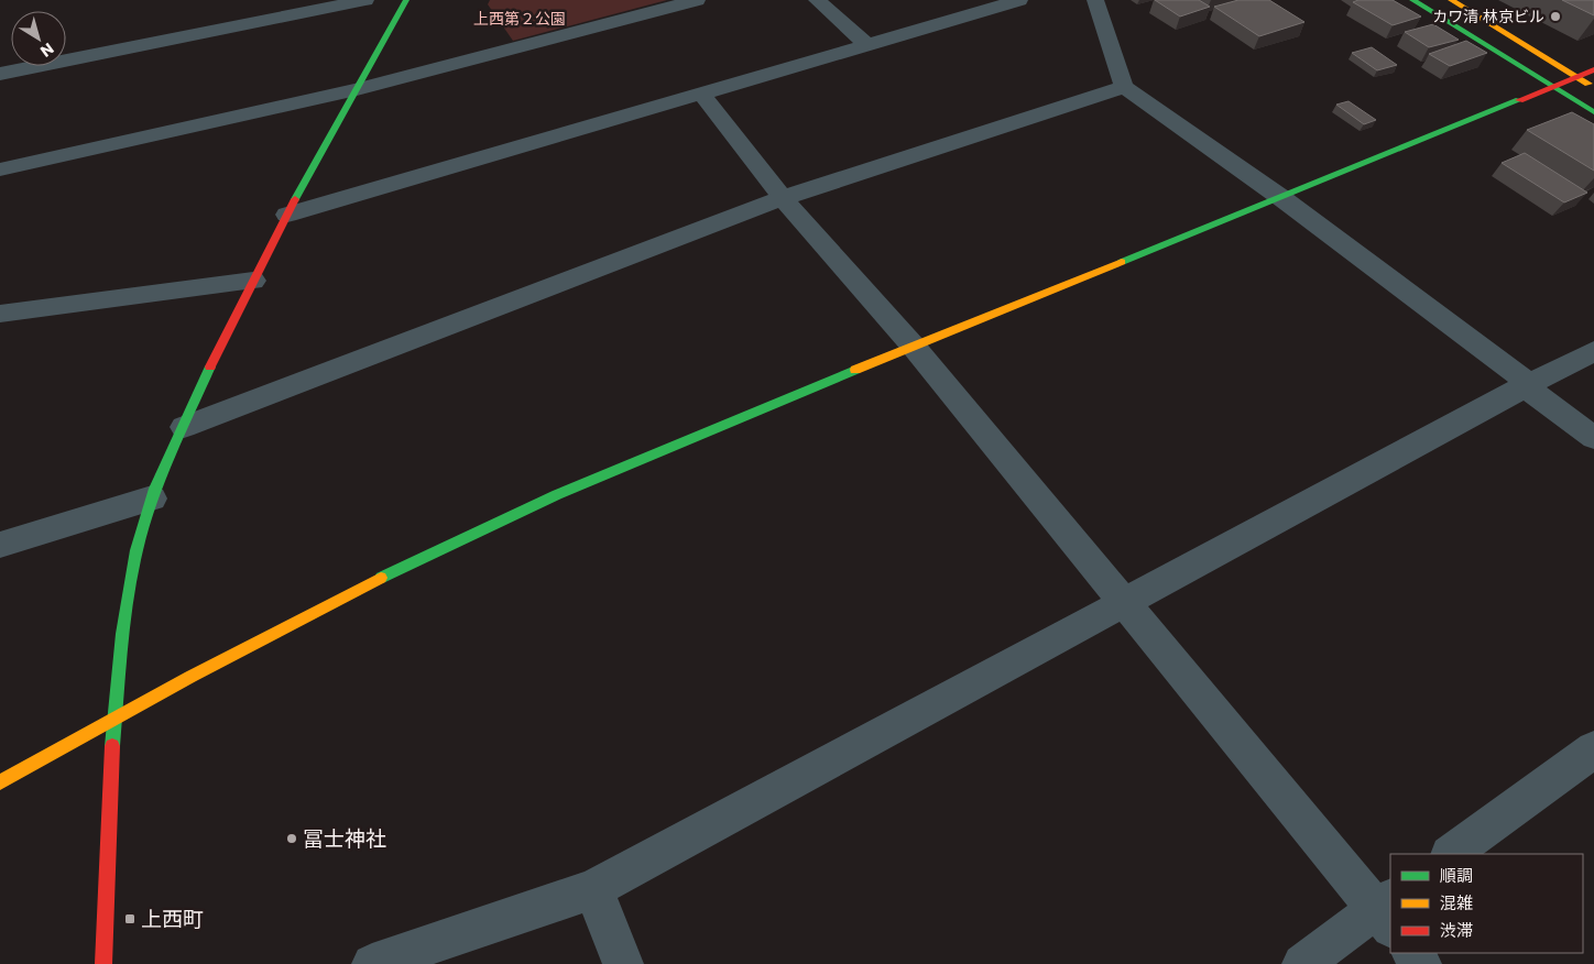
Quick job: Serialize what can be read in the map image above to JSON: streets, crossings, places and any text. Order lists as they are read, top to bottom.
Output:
{
  "parks": ["上西第２公園"],
  "places": {
    "other": ["カワ清 林京ビル", "冨士神社"],
    "transit": ["上西町"]
  },
  "legend": ["順調", "混雑", "渋滞"],
  "north": "bottom right"
}
